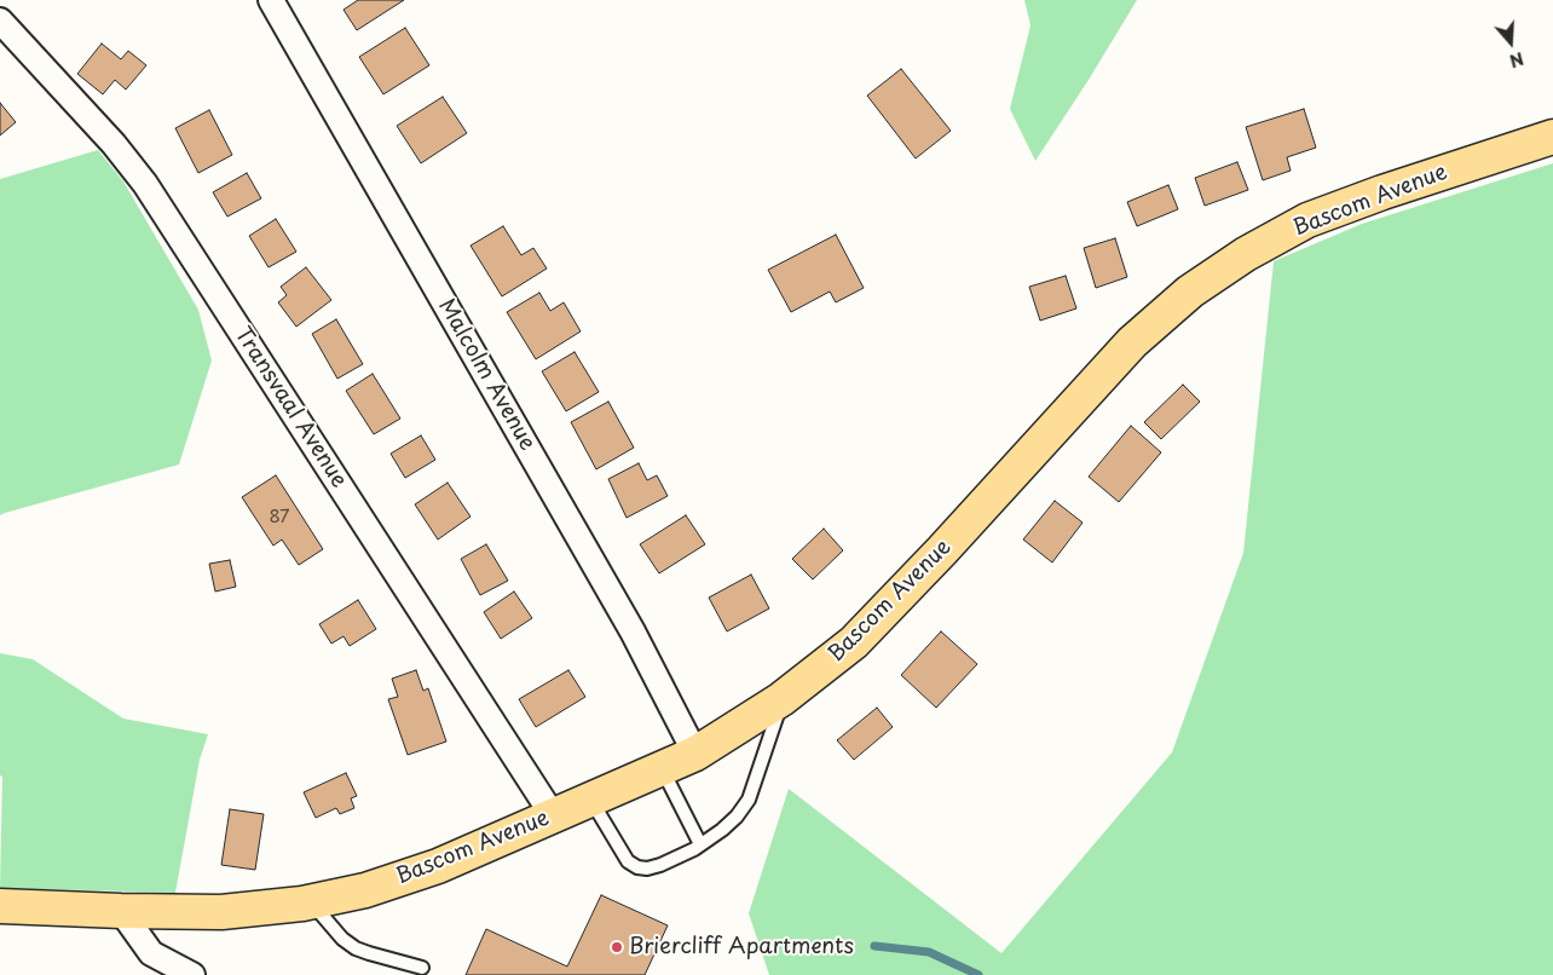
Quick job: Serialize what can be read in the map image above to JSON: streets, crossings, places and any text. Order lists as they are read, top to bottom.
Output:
{
  "streets": {
    "main road": ["Bascom Avenue"],
    "street": ["Malcolm Avenue", "Transvaal Avenue"]
  },
  "crossings": [
    ["Bascom Avenue", "Malcolm Avenue"],
    ["Bascom Avenue", "Transvaal Avenue"]
  ],
  "places": ["Briercliff Apartments"],
  "house_numbers": ["87"],
  "north": "bottom"
}
